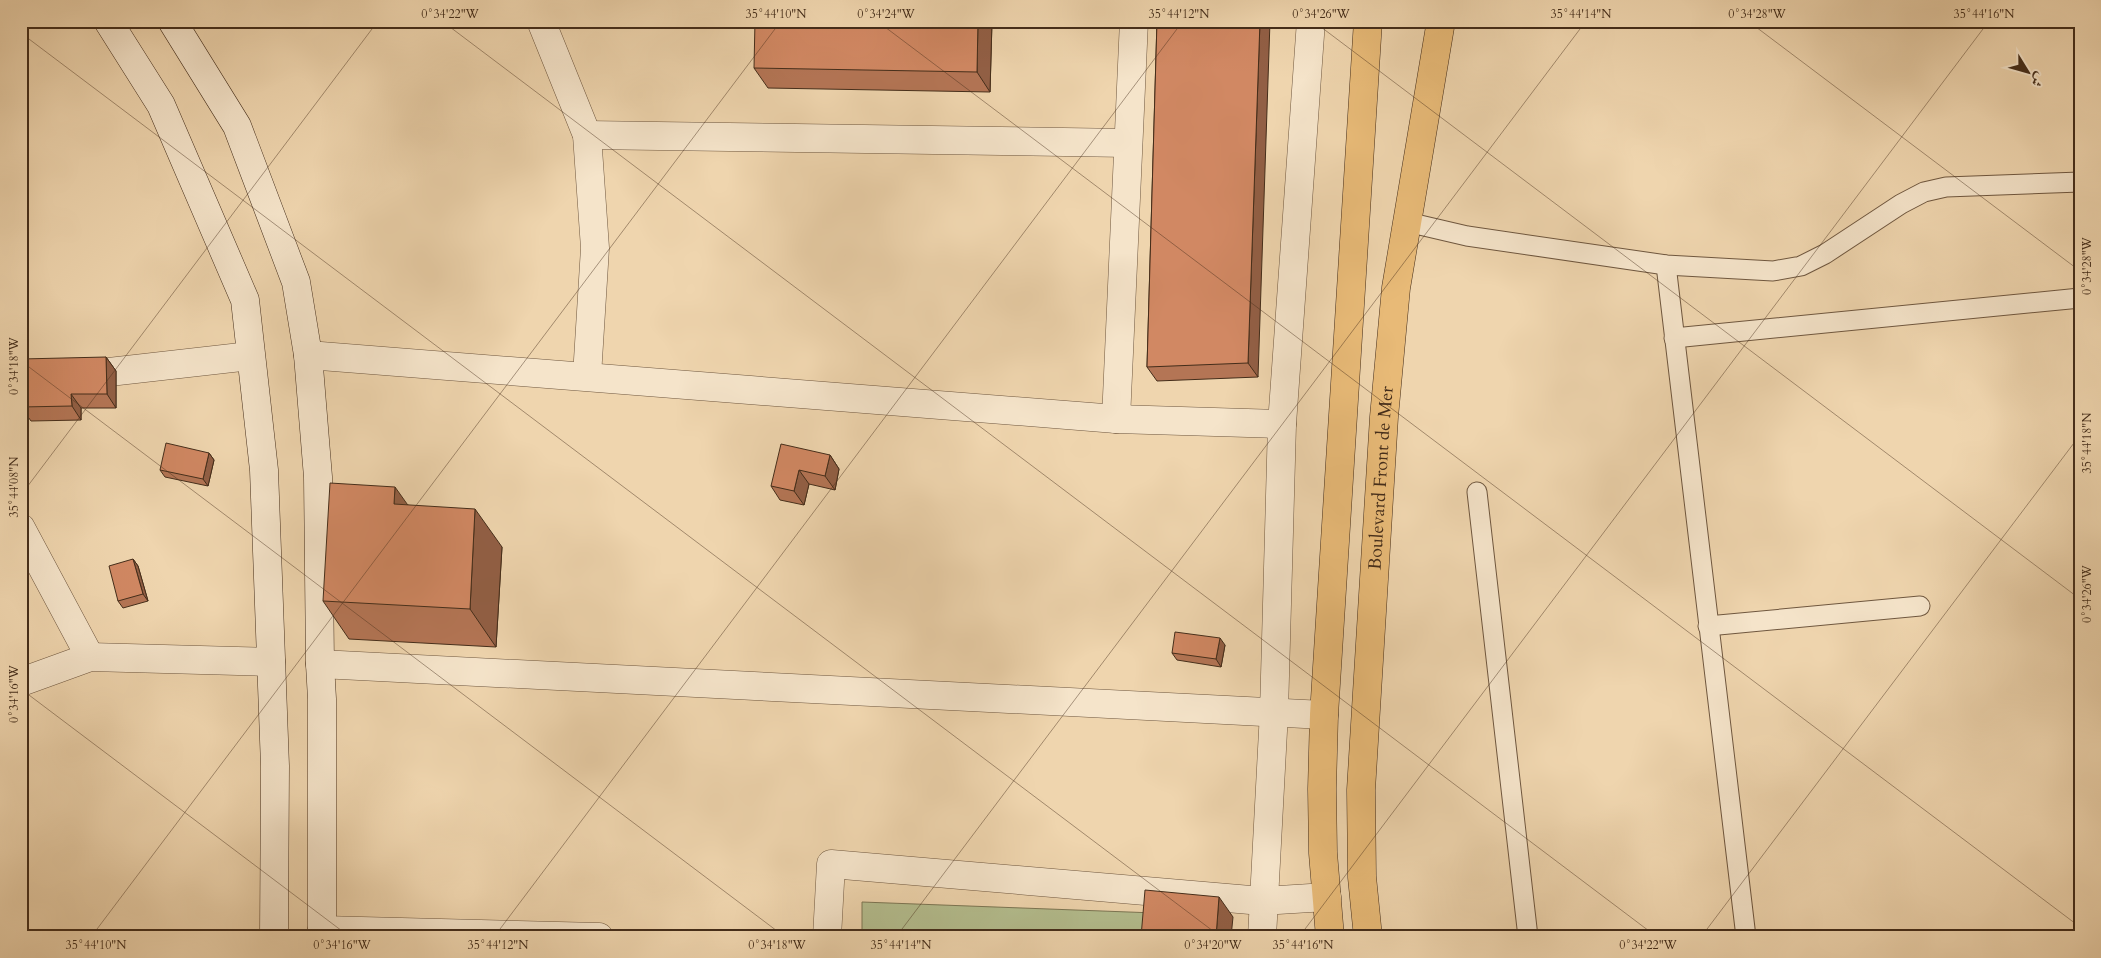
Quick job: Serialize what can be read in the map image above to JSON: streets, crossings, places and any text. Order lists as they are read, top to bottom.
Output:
{
  "streets": {
    "main road": ["Boulevard Front de Mer"]
  },
  "north": "bottom right",
  "coordinates": [
    "0°34'22\"W",
    "35°44'10\"N",
    "0°34'24\"W",
    "35°44'12\"N",
    "0°34'26\"W",
    "35°44'14\"N",
    "0°34'28\"W",
    "35°44'16\"N",
    "0°34'18\"W",
    "35°44'18\"N",
    "35°44'08\"N",
    "0°34'16\"W",
    "0°34'20\"W"
  ]
}
